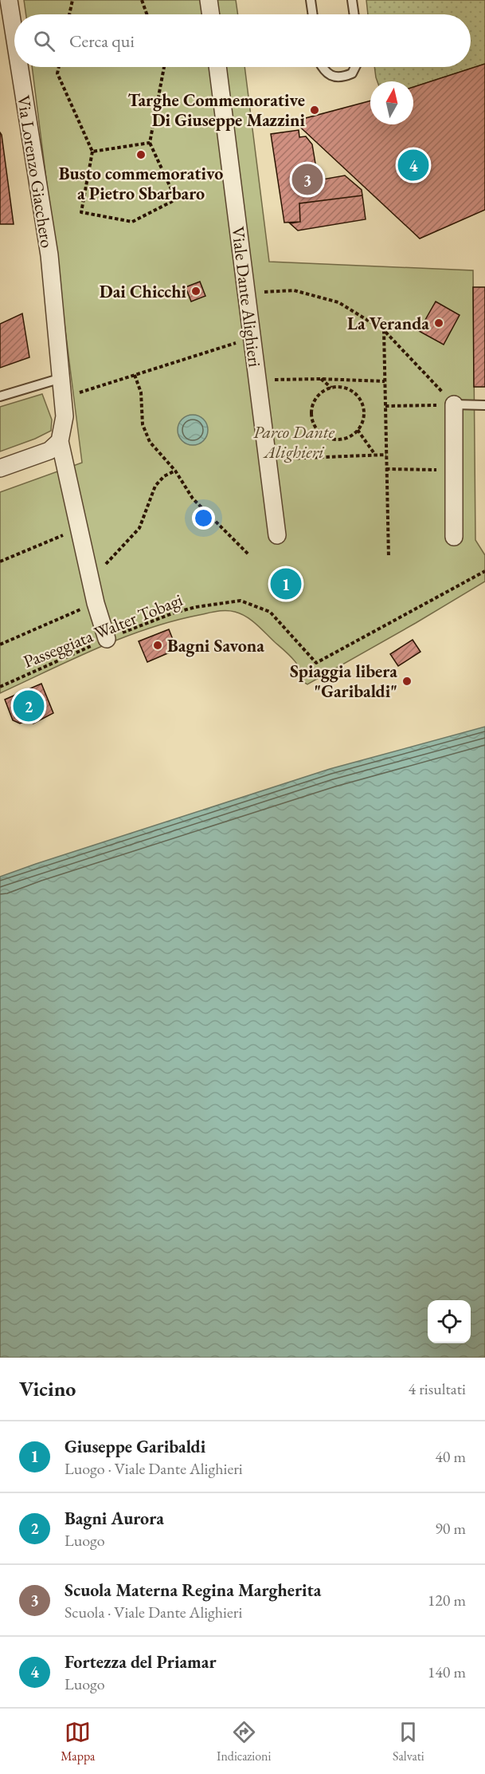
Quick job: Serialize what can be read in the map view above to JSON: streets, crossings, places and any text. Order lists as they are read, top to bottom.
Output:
{
  "streets": {
    "street": ["Via Lorenzo Giacchero", "Viale Dante Alighieri"],
    "path": ["Passeggiata Walter Tobagi"]
  },
  "parks": ["Parco Dante Alighieri"],
  "places": [
    "Targhe Commemorative Di Giuseppe Mazzini",
    "Busto commemorativo a Pietro Sbarbaro",
    "Dai Chicchi",
    "La Veranda",
    "Bagni Savona",
    "Spiaggia libera \"Garibaldi\""
  ],
  "north": "top",
  "page": {
    "search": "Cerca qui",
    "pins": [
      "4",
      "3",
      "1",
      "2"
    ],
    "heading": ["Vicino", "4 risultati"],
    "list": [
      {
        "mark": "1",
        "name": "Giuseppe Garibaldi",
        "note": "Luogo · Viale Dante Alighieri",
        "value": "40 m"
      },
      {
        "mark": "2",
        "name": "Bagni Aurora",
        "note": "Luogo",
        "value": "90 m"
      },
      {
        "mark": "3",
        "name": "Scuola Materna Regina Margherita",
        "note": "Scuola · Viale Dante Alighieri",
        "value": "120 m"
      },
      {
        "mark": "4",
        "name": "Fortezza del Priamar",
        "note": "Luogo",
        "value": "140 m"
      }
    ],
    "nav": ["Mappa", "Indicazioni", "Salvati"]
  }
}
